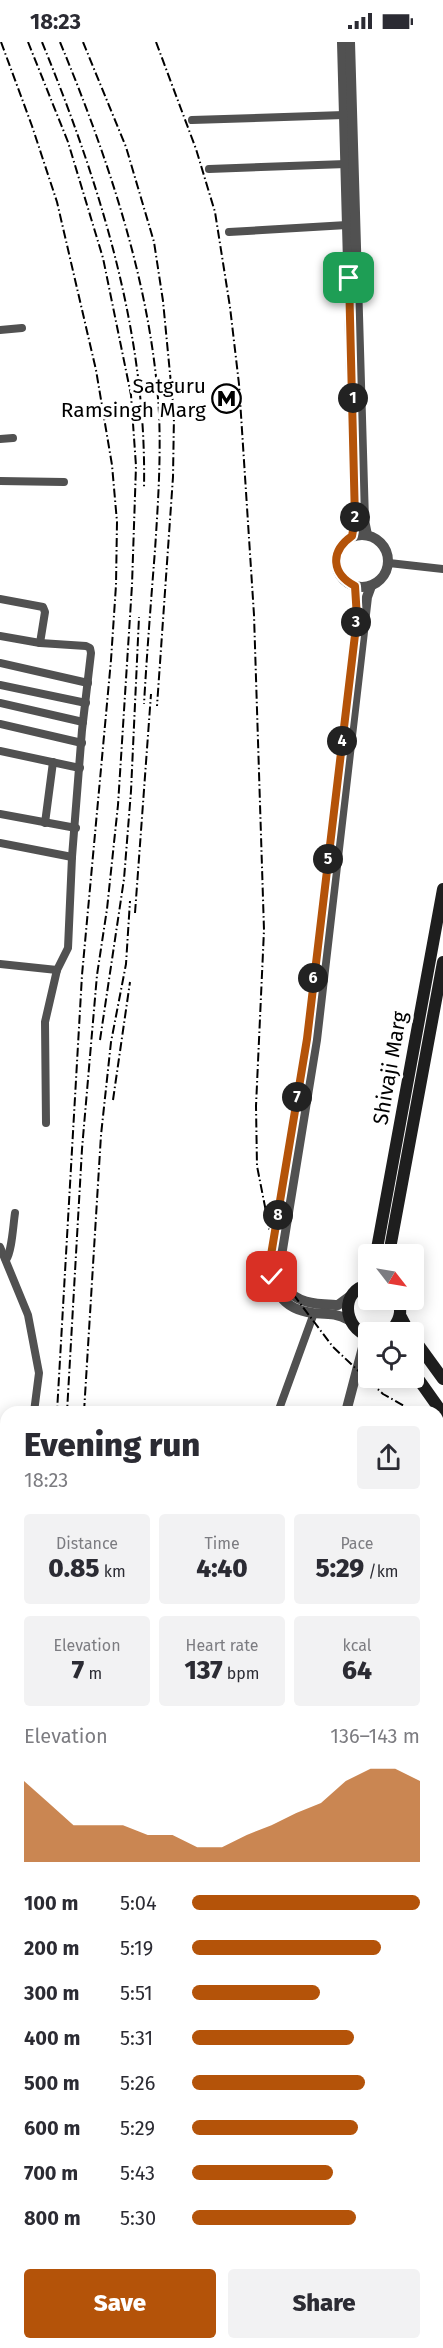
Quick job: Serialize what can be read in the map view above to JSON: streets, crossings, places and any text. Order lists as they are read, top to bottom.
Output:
{
  "streets": {
    "main road": ["Shivaji Marg"]
  },
  "places": {
    "metro station": ["Satguru Ramsingh Marg"]
  },
  "north": "bottom right",
  "page": {
    "status": "18:23",
    "pins": [
      "1",
      "2",
      "3",
      "4",
      "5",
      "6",
      "7",
      "8"
    ],
    "heading": ["Evening run", "18:23"],
    "stats": [
      ["Distance", "0.85 km"],
      ["Time", "4:40"],
      ["Pace", "5:29 /km"],
      ["Elevation", "7 m"],
      ["Heart rate", "137 bpm"],
      ["kcal", "64"]
    ],
    "chart": ["Elevation", "136–143 m"],
    "list": [
      {
        "name": "100 m",
        "note": "5:04"
      },
      {
        "name": "200 m",
        "note": "5:19"
      },
      {
        "name": "300 m",
        "note": "5:51"
      },
      {
        "name": "400 m",
        "note": "5:31"
      },
      {
        "name": "500 m",
        "note": "5:26"
      },
      {
        "name": "600 m",
        "note": "5:29"
      },
      {
        "name": "700 m",
        "note": "5:43"
      },
      {
        "name": "800 m",
        "note": "5:30"
      }
    ],
    "buttons": ["Save", "Share"]
  }
}
